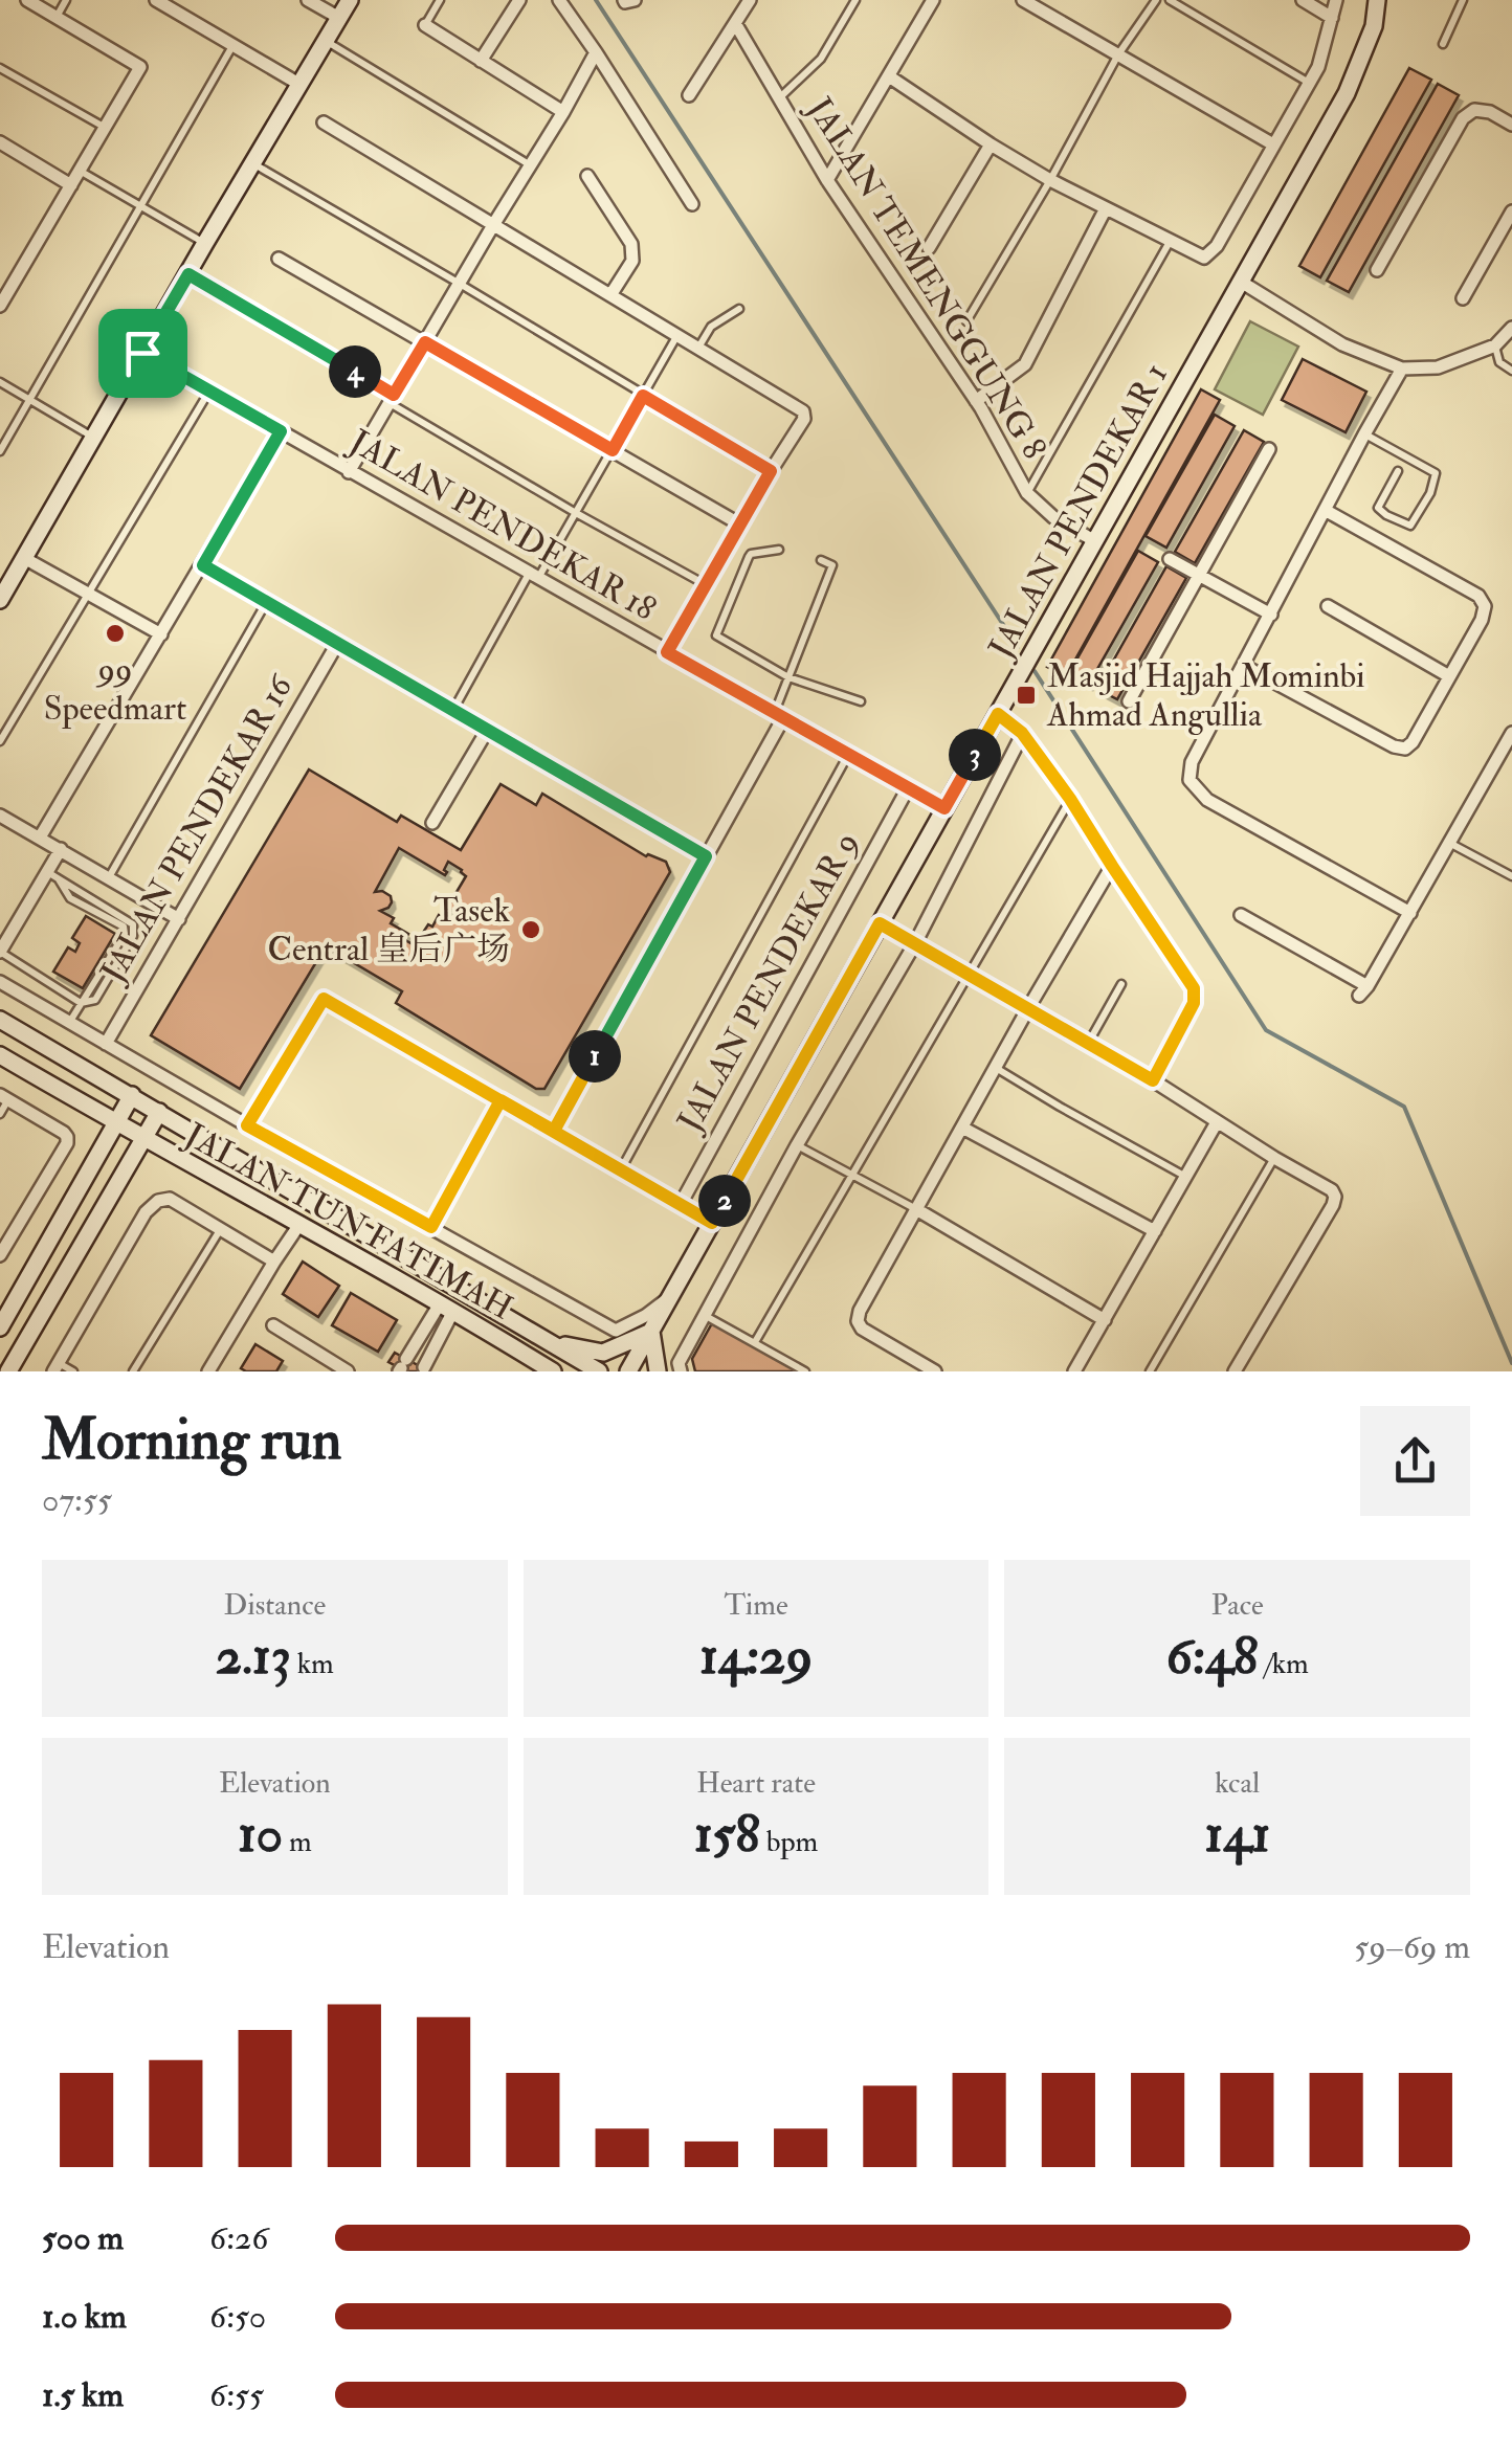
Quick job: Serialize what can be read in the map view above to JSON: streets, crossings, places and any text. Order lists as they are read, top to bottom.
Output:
{
  "streets": {
    "street": [
      "JALAN TEMENGGUNG 8",
      "JALAN PENDEKAR 1",
      "JALAN PENDEKAR 18",
      "JALAN PENDEKAR 16",
      "JALAN PENDEKAR 9",
      "JALAN TUN FATIMAH"
    ]
  },
  "crossings": [
    ["JALAN TEMENGGUNG 8", "JALAN PENDEKAR 1"],
    ["JALAN PENDEKAR 1", "JALAN PENDEKAR 18"],
    ["JALAN PENDEKAR 18", "JALAN PENDEKAR 9"]
  ],
  "places": {
    "other": ["99 Speedmart", "Tasek Central 皇后广场"],
    "transit": ["Masjid Hajjah Mominbi Ahmad Angullia"]
  },
  "page": {
    "pins": [
      "4",
      "3",
      "1",
      "2"
    ],
    "heading": ["Morning run", "07:55"],
    "stats": [
      ["Distance", "2.13 km"],
      ["Time", "14:29"],
      ["Pace", "6:48 /km"],
      ["Elevation", "10 m"],
      ["Heart rate", "158 bpm"],
      ["kcal", "141"]
    ],
    "chart": ["Elevation", "59–69 m"],
    "list": [
      {
        "name": "500 m",
        "note": "6:26"
      },
      {
        "name": "1.0 km",
        "note": "6:50"
      },
      {
        "name": "1.5 km",
        "note": "6:55"
      }
    ]
  }
}
